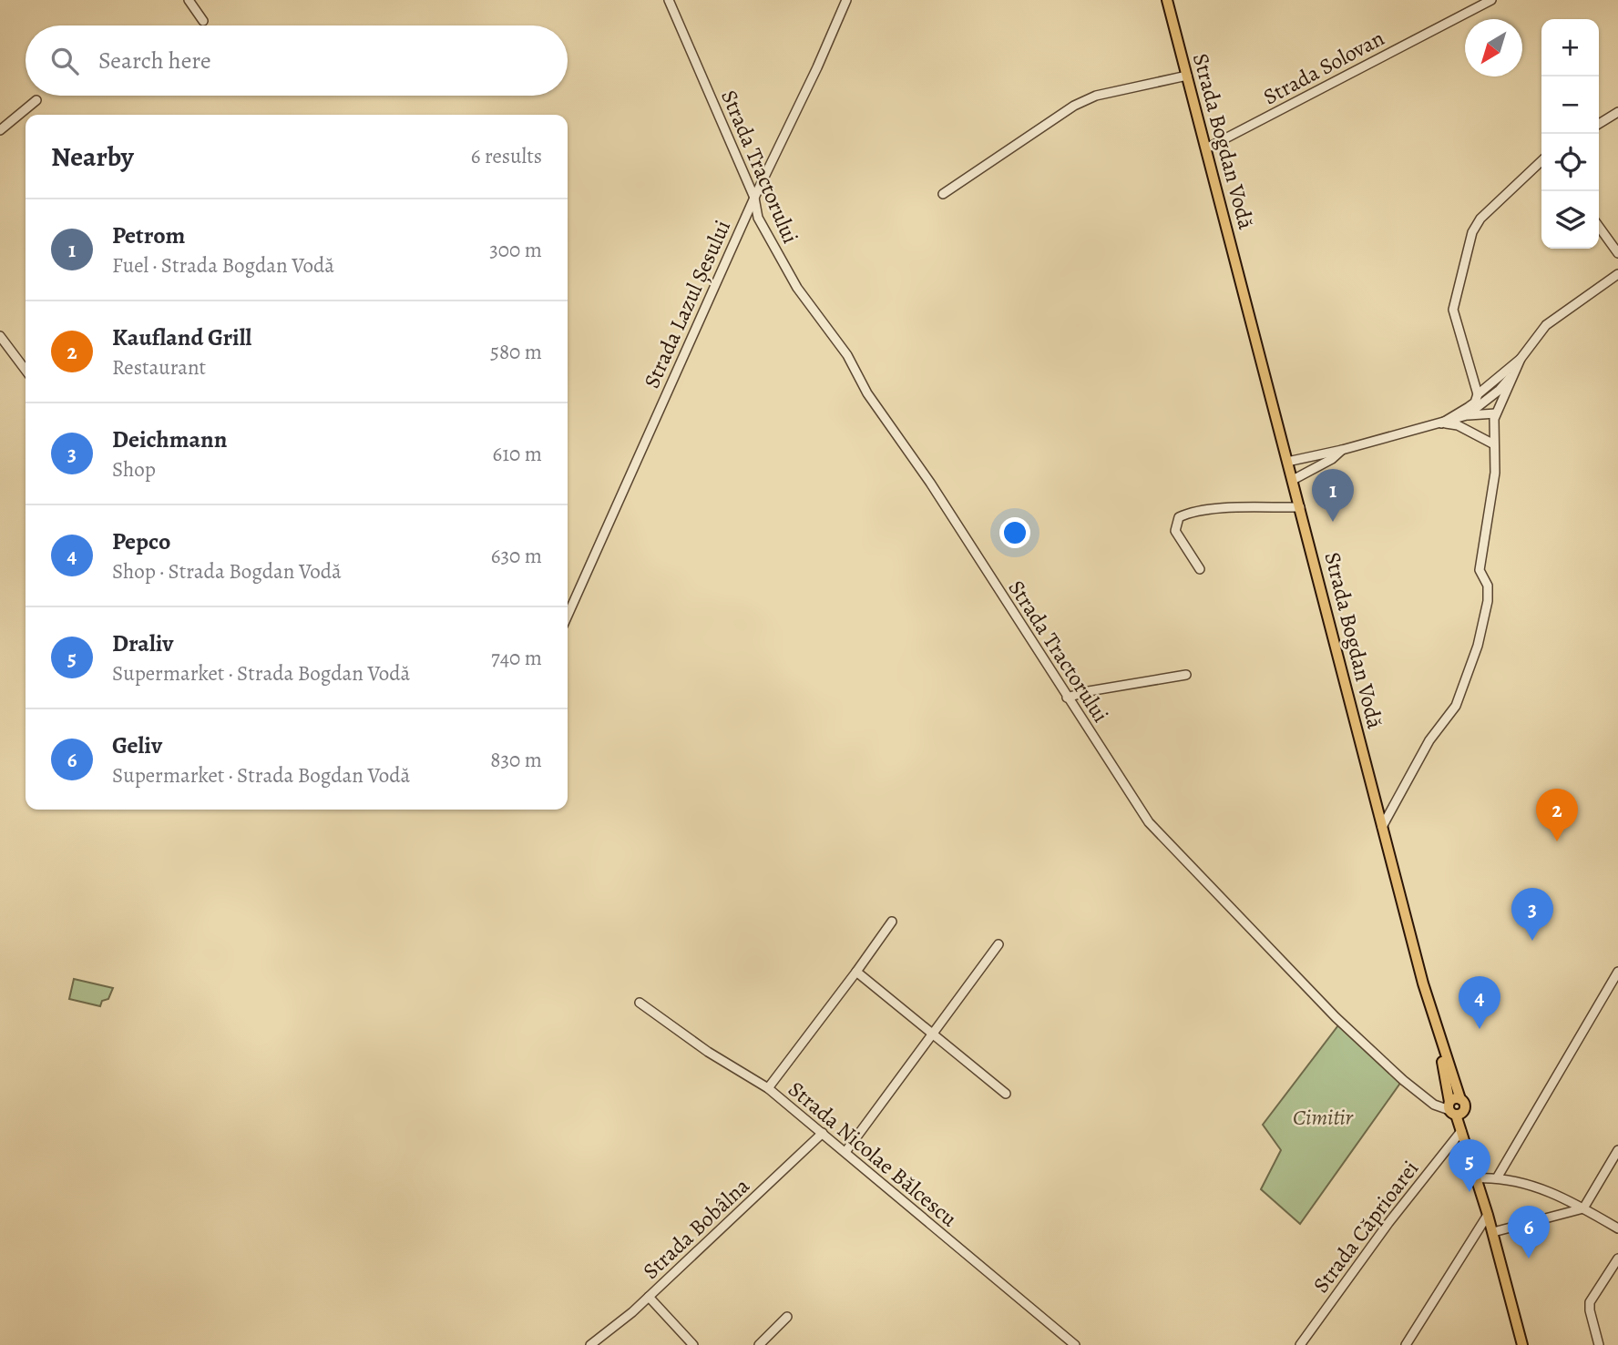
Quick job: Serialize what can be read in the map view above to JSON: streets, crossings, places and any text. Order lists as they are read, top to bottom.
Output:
{
  "streets": {
    "main road": ["Strada Bogdan Vodă"],
    "street": [
      "Strada Solovan",
      "Strada Tractorului",
      "Strada Lazul Șesului",
      "Strada Nicolae Bălcescu",
      "Strada Căprioarei",
      "Strada Bobâlna"
    ]
  },
  "crossings": [
    ["Strada Solovan", "Strada Bogdan Vodă"],
    ["Strada Bogdan Vodă", "Strada Tractorului"],
    ["Strada Bogdan Vodă", "Strada Căprioarei"],
    ["Strada Tractorului", "Strada Lazul Șesului"],
    ["Strada Nicolae Bălcescu", "Strada Bobâlna"]
  ],
  "parks": ["Cimitir"],
  "north": "bottom left",
  "page": {
    "map_buttons": ["+", "−"],
    "search": "Search here",
    "heading": ["Nearby", "6 results"],
    "list": [
      {
        "mark": "1",
        "name": "Petrom",
        "note": "Fuel · Strada Bogdan Vodă",
        "value": "300 m"
      },
      {
        "mark": "2",
        "name": "Kaufland Grill",
        "note": "Restaurant",
        "value": "580 m"
      },
      {
        "mark": "3",
        "name": "Deichmann",
        "note": "Shop",
        "value": "610 m"
      },
      {
        "mark": "4",
        "name": "Pepco",
        "note": "Shop · Strada Bogdan Vodă",
        "value": "630 m"
      },
      {
        "mark": "5",
        "name": "Draliv",
        "note": "Supermarket · Strada Bogdan Vodă",
        "value": "740 m"
      },
      {
        "mark": "6",
        "name": "Geliv",
        "note": "Supermarket · Strada Bogdan Vodă",
        "value": "830 m"
      }
    ],
    "pins": [
      "1",
      "2",
      "3",
      "4",
      "5",
      "6"
    ]
  }
}
